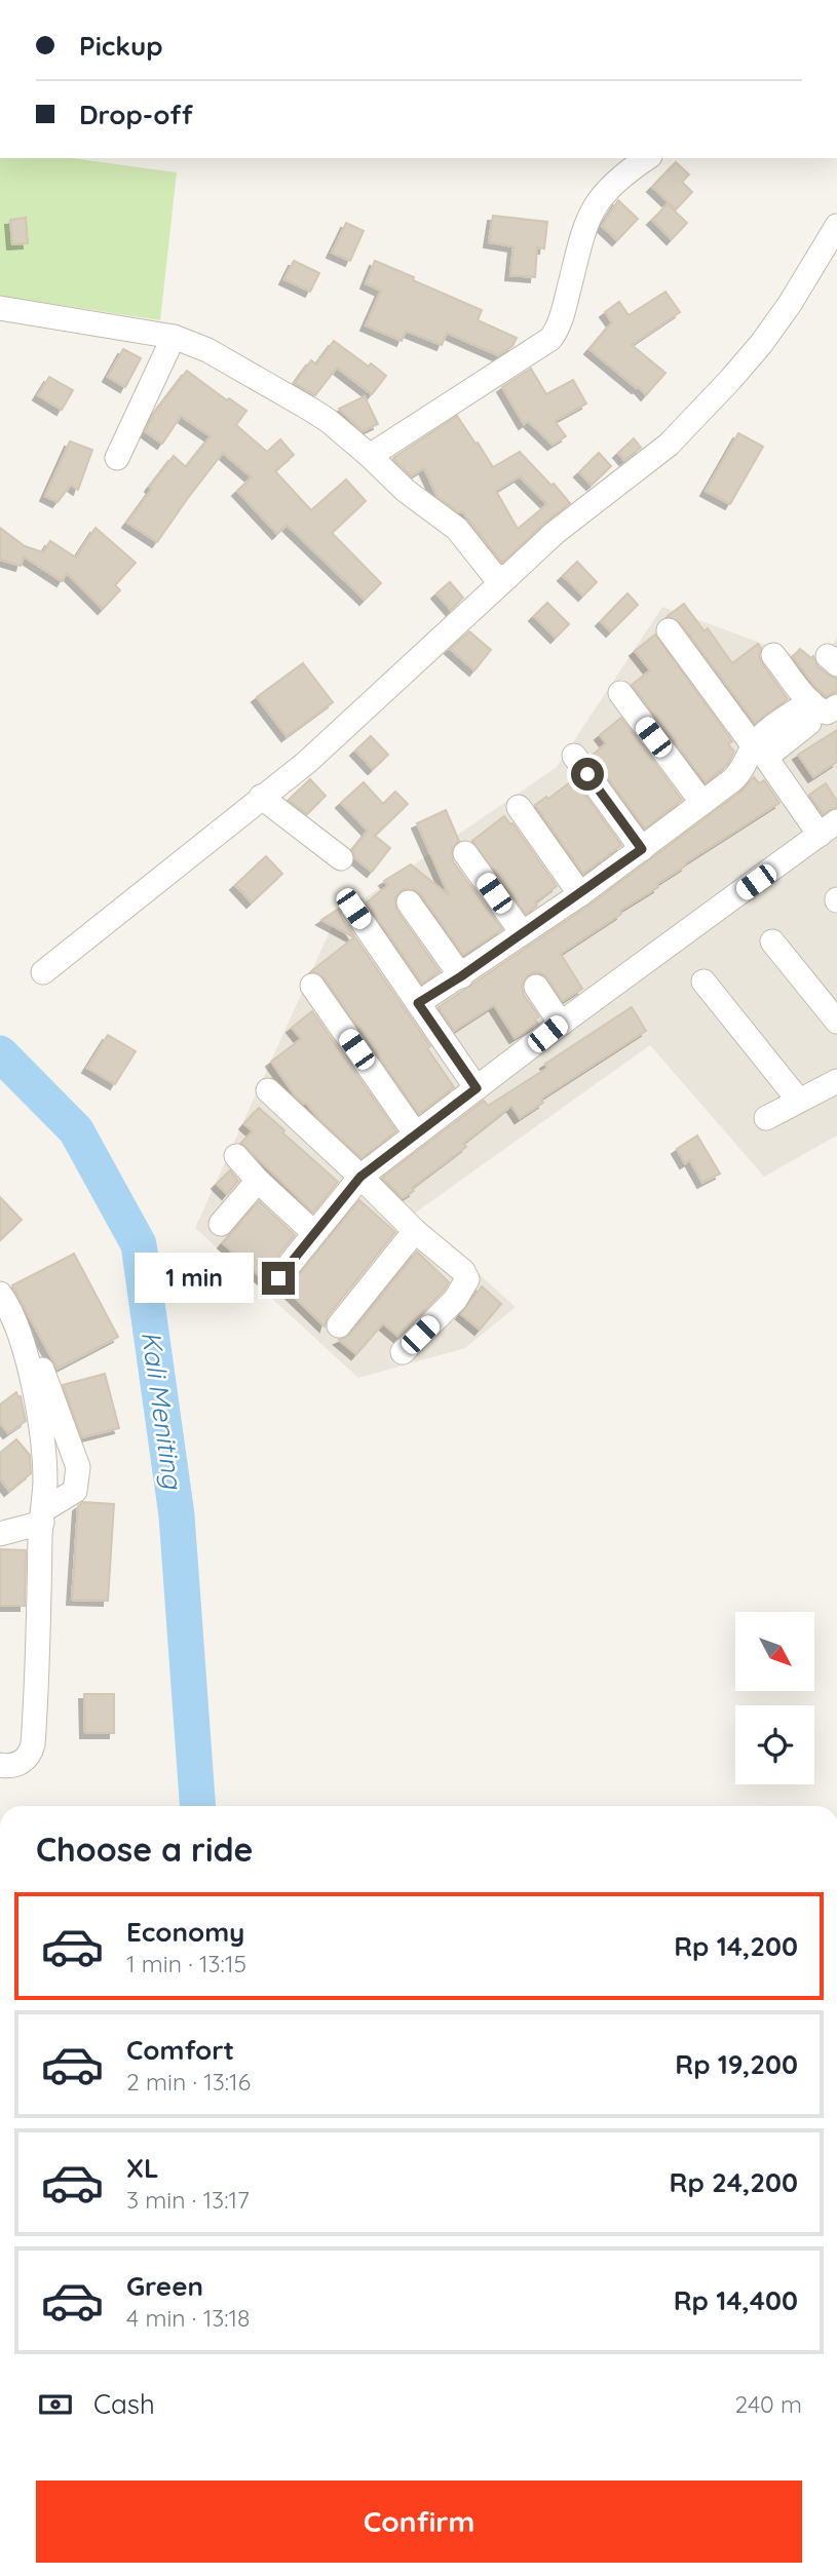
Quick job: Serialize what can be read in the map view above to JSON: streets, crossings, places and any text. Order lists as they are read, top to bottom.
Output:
{
  "water": ["Kali Meniting"],
  "north": "bottom right",
  "page": {
    "banner": ["Pickup", "Drop-off"],
    "bubble": "1 min",
    "heading": "Choose a ride",
    "list": [
      {
        "name": "Economy",
        "note": "1 min · 13:15",
        "value": "Rp 14,200"
      },
      {
        "name": "Comfort",
        "note": "2 min · 13:16",
        "value": "Rp 19,200"
      },
      {
        "name": "XL",
        "note": "3 min · 13:17",
        "value": "Rp 24,200"
      },
      {
        "name": "Green",
        "note": "4 min · 13:18",
        "value": "Rp 14,400"
      }
    ],
    "pay": ["Cash", "240 m"],
    "buttons": "Confirm"
  }
}
